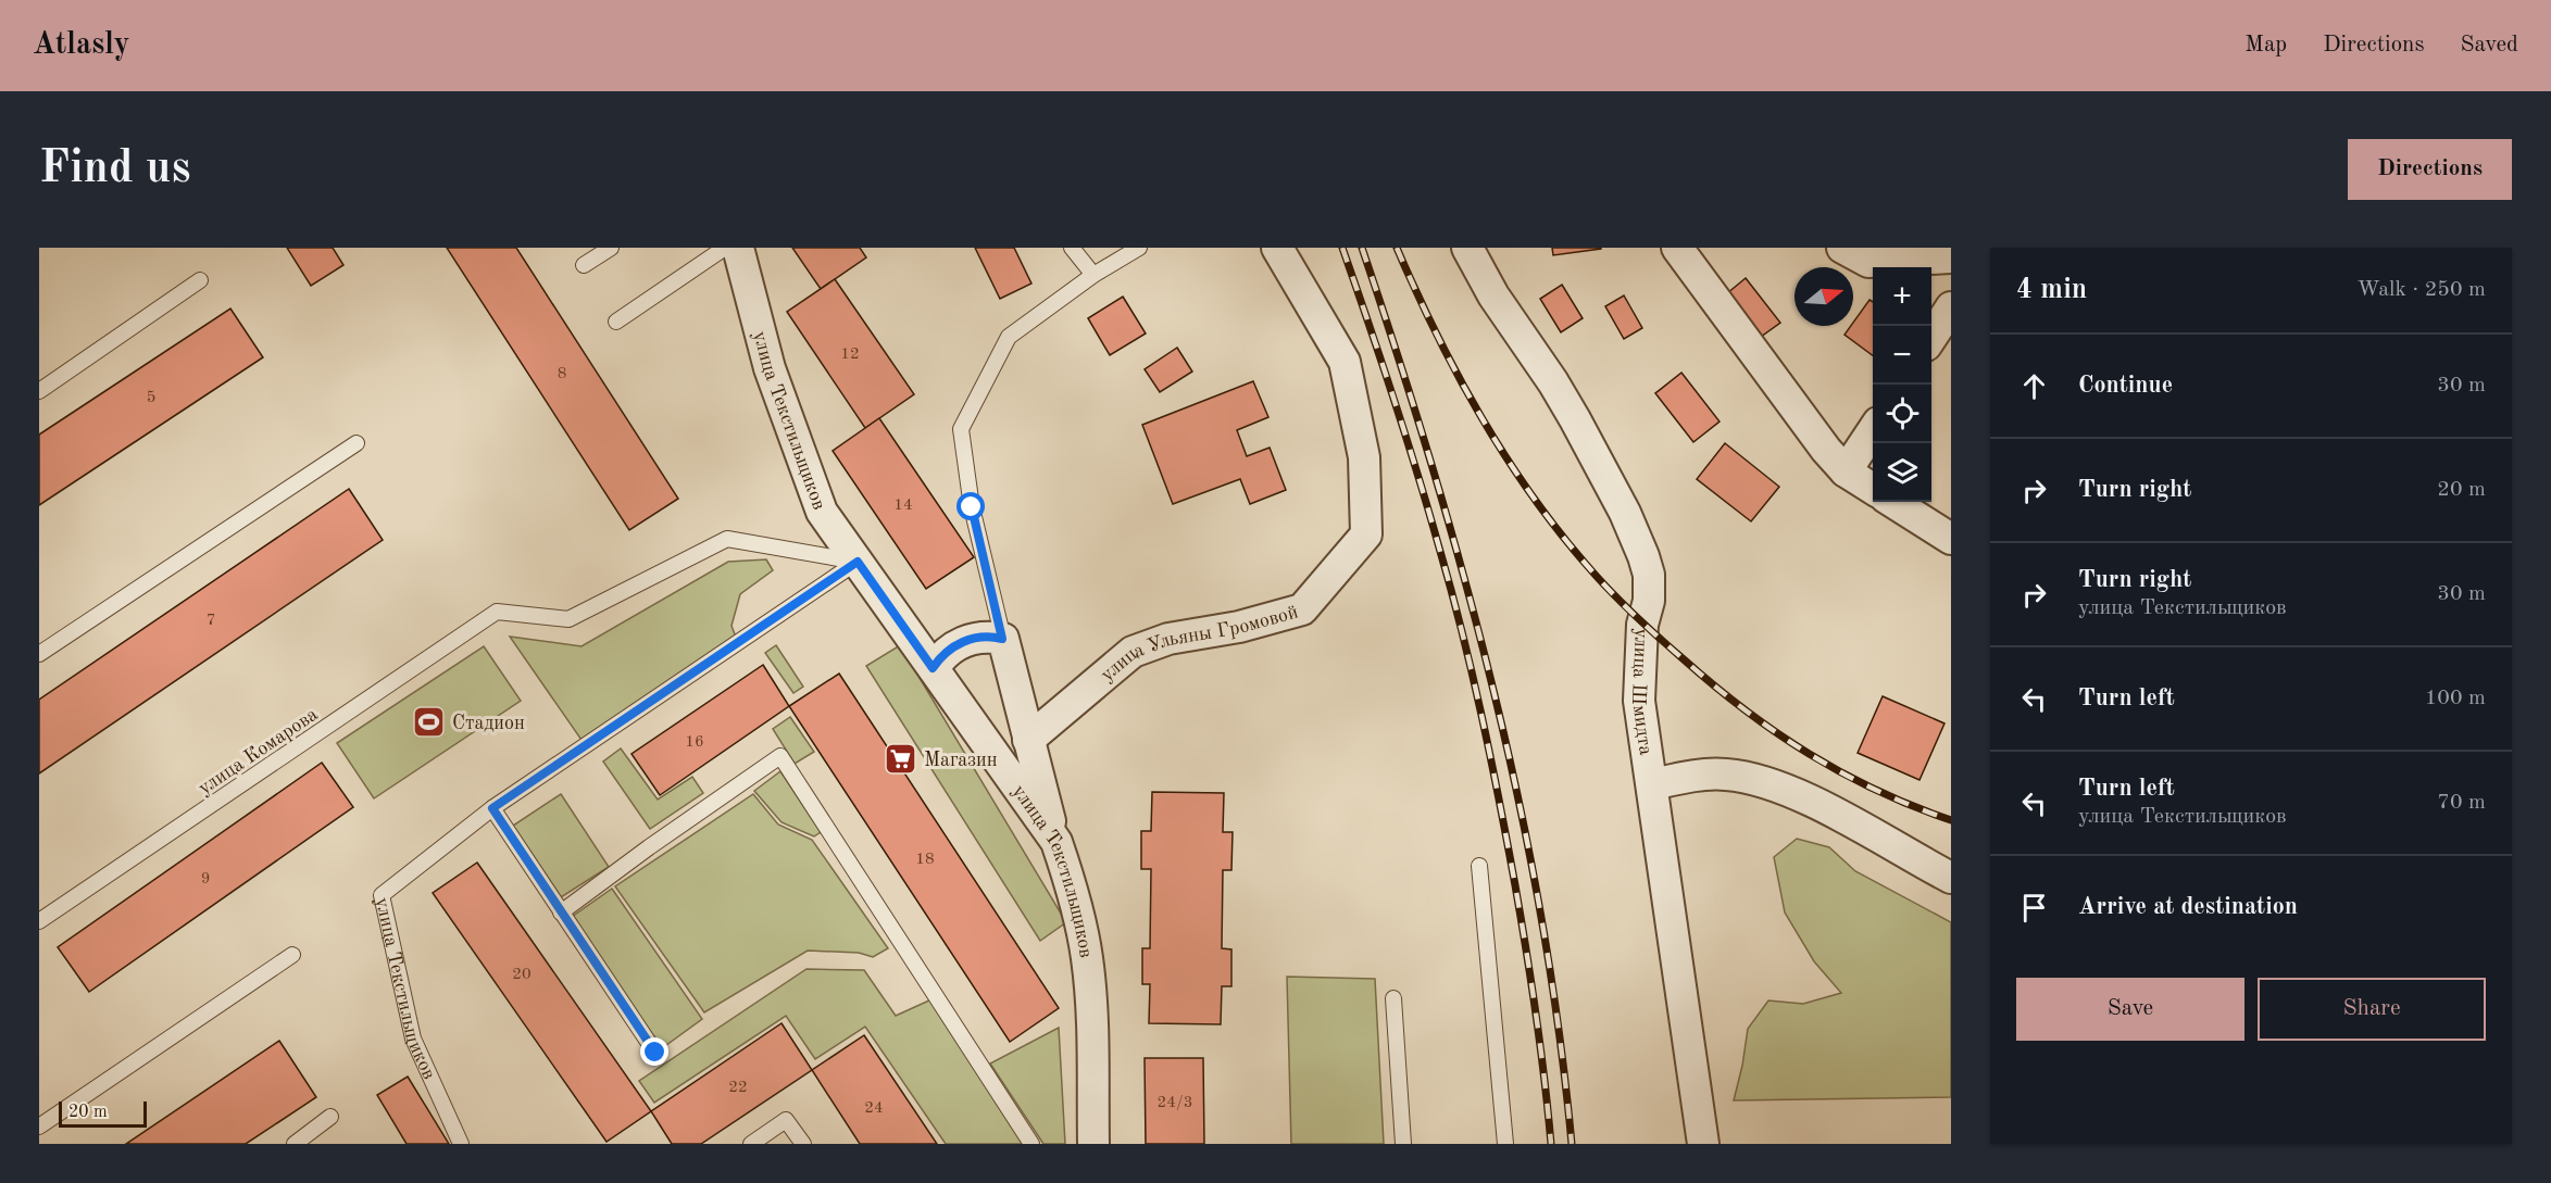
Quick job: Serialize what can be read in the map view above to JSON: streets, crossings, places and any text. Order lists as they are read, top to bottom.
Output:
{
  "streets": {
    "street": ["улица Текстильщиков", "улица Ульяны Громовой", "улица Шмидта"],
    "lane": ["улица Комарова"]
  },
  "crossings": [
    ["улица Текстильщиков", "улица Комарова"]
  ],
  "places": {
    "sports": ["Стадион"],
    "supermarket": ["Магазин"]
  },
  "house_numbers": [
    "12",
    "8",
    "5",
    "14",
    "7",
    "16",
    "18",
    "9",
    "20",
    "22",
    "24/3",
    "24"
  ],
  "scale_bar": "20 m",
  "north": "right",
  "page": {
    "header": "Atlasly",
    "nav": ["Map", "Directions", "Saved"],
    "buttons": [
      "Directions",
      ["Save", "Share"]
    ],
    "title": "Find us",
    "heading": ["4 min", "Walk · 250 m"],
    "map_buttons": ["+", "−"],
    "list": [
      ["Continue", "30 m"],
      ["Turn right", "20 m"],
      ["Turn right", "улица Текстильщиков", "30 m"],
      ["Turn left", "100 m"],
      ["Turn left", "улица Текстильщиков", "70 m"],
      "Arrive at destination"
    ],
    "scale": "20 m"
  }
}
